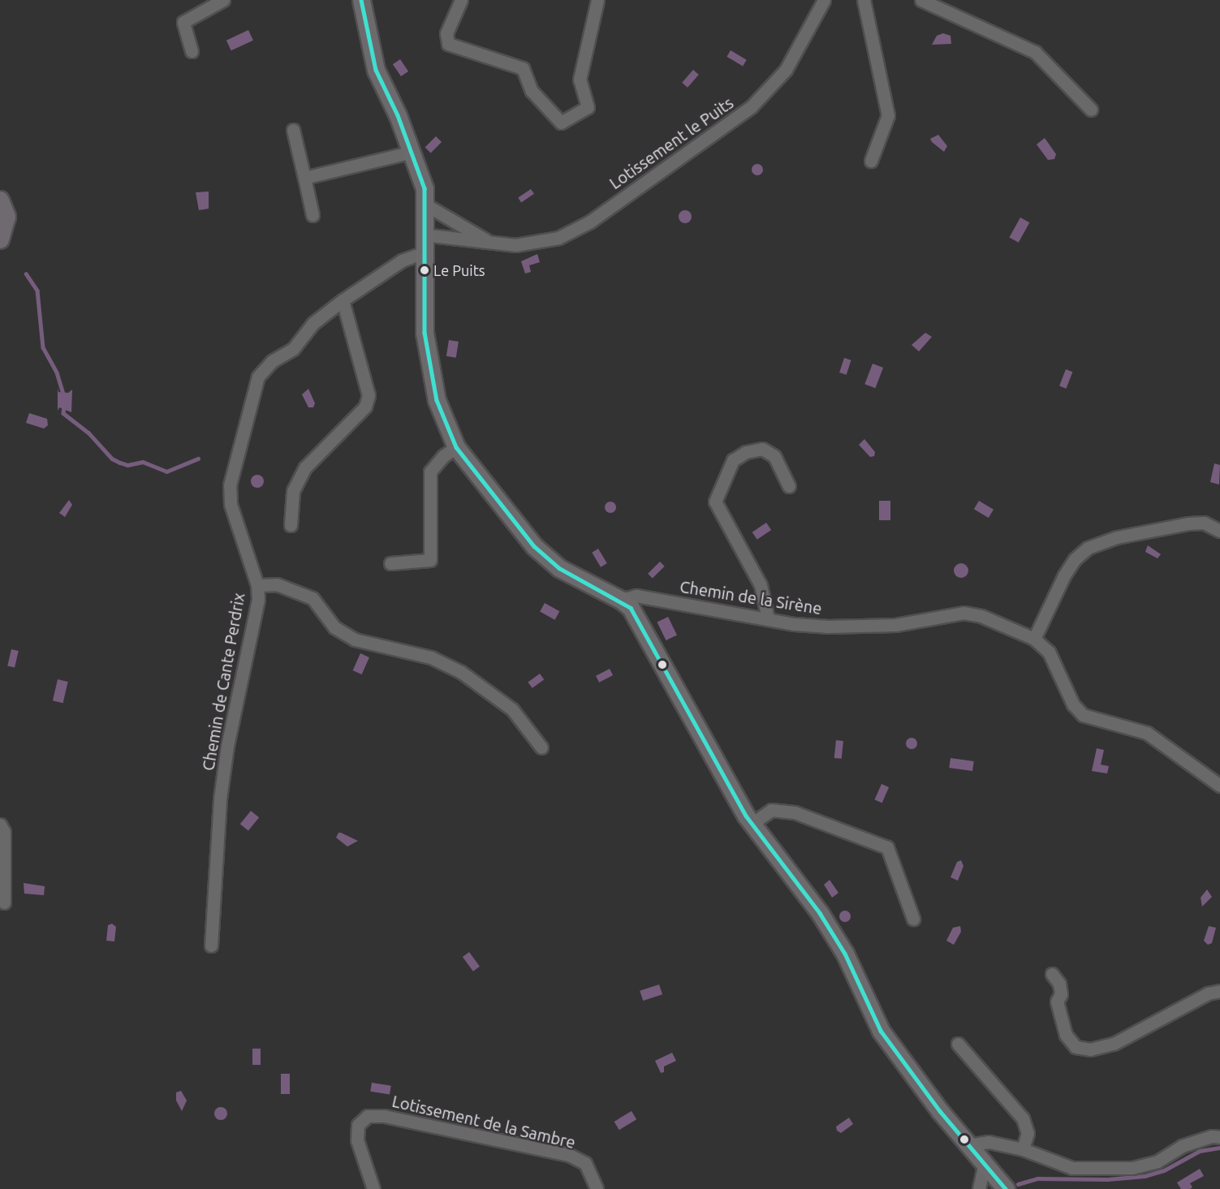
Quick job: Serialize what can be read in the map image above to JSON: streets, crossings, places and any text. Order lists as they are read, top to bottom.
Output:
{
  "streets": {
    "street": [
      "Lotissement le Puits",
      "Chemin de la Sirène",
      "Chemin de Cante Perdrix",
      "Lotissement de la Sambre"
    ]
  },
  "places": ["Le Puits"]
}
